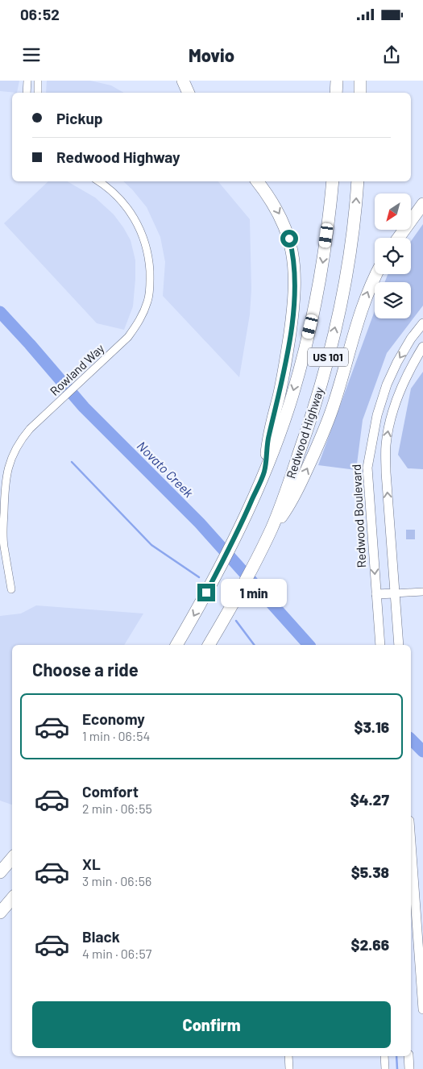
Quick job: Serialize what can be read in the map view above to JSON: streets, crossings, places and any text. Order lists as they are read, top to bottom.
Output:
{
  "streets": {
    "highway": ["US 101", "Redwood Highway"],
    "main road": ["Redwood Boulevard"],
    "street": ["Rowland Way"]
  },
  "water": ["Novato Creek"],
  "north": "bottom left",
  "page": {
    "status": "06:52",
    "header": "Movio",
    "banner": ["Pickup", "Redwood Highway"],
    "bubble": "1 min",
    "heading": "Choose a ride",
    "list": [
      {
        "name": "Economy",
        "note": "1 min · 06:54",
        "value": "$3.16"
      },
      {
        "name": "Comfort",
        "note": "2 min · 06:55",
        "value": "$4.27"
      },
      {
        "name": "XL",
        "note": "3 min · 06:56",
        "value": "$5.38"
      },
      {
        "name": "Black",
        "note": "4 min · 06:57",
        "value": "$2.66"
      }
    ],
    "buttons": "Confirm"
  }
}
